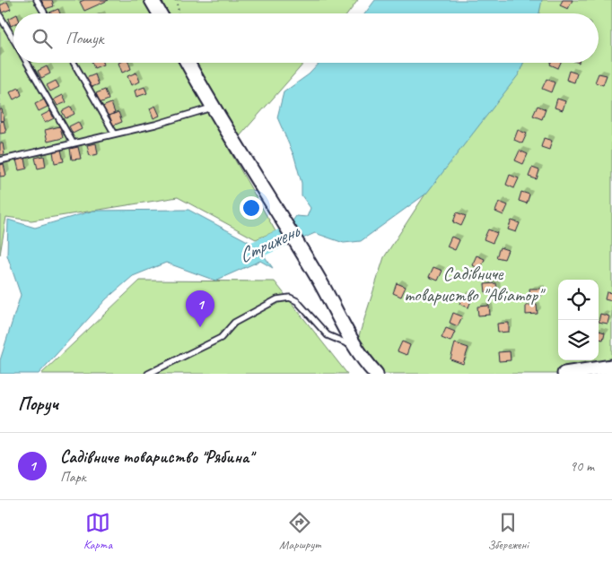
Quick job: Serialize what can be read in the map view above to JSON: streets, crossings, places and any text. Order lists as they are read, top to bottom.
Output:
{
  "water": ["Стрижень"],
  "parks": ["Садівниче товариство \"Авіатор\""],
  "page": {
    "search": "Пошук",
    "pins": "1",
    "heading": "Поруч",
    "list": [
      {
        "mark": "1",
        "name": "Садівниче товариство \"Рябина\"",
        "note": "Парк",
        "value": "90 m"
      }
    ],
    "nav": ["Карта", "Маршрут", "Збережені"]
  }
}
